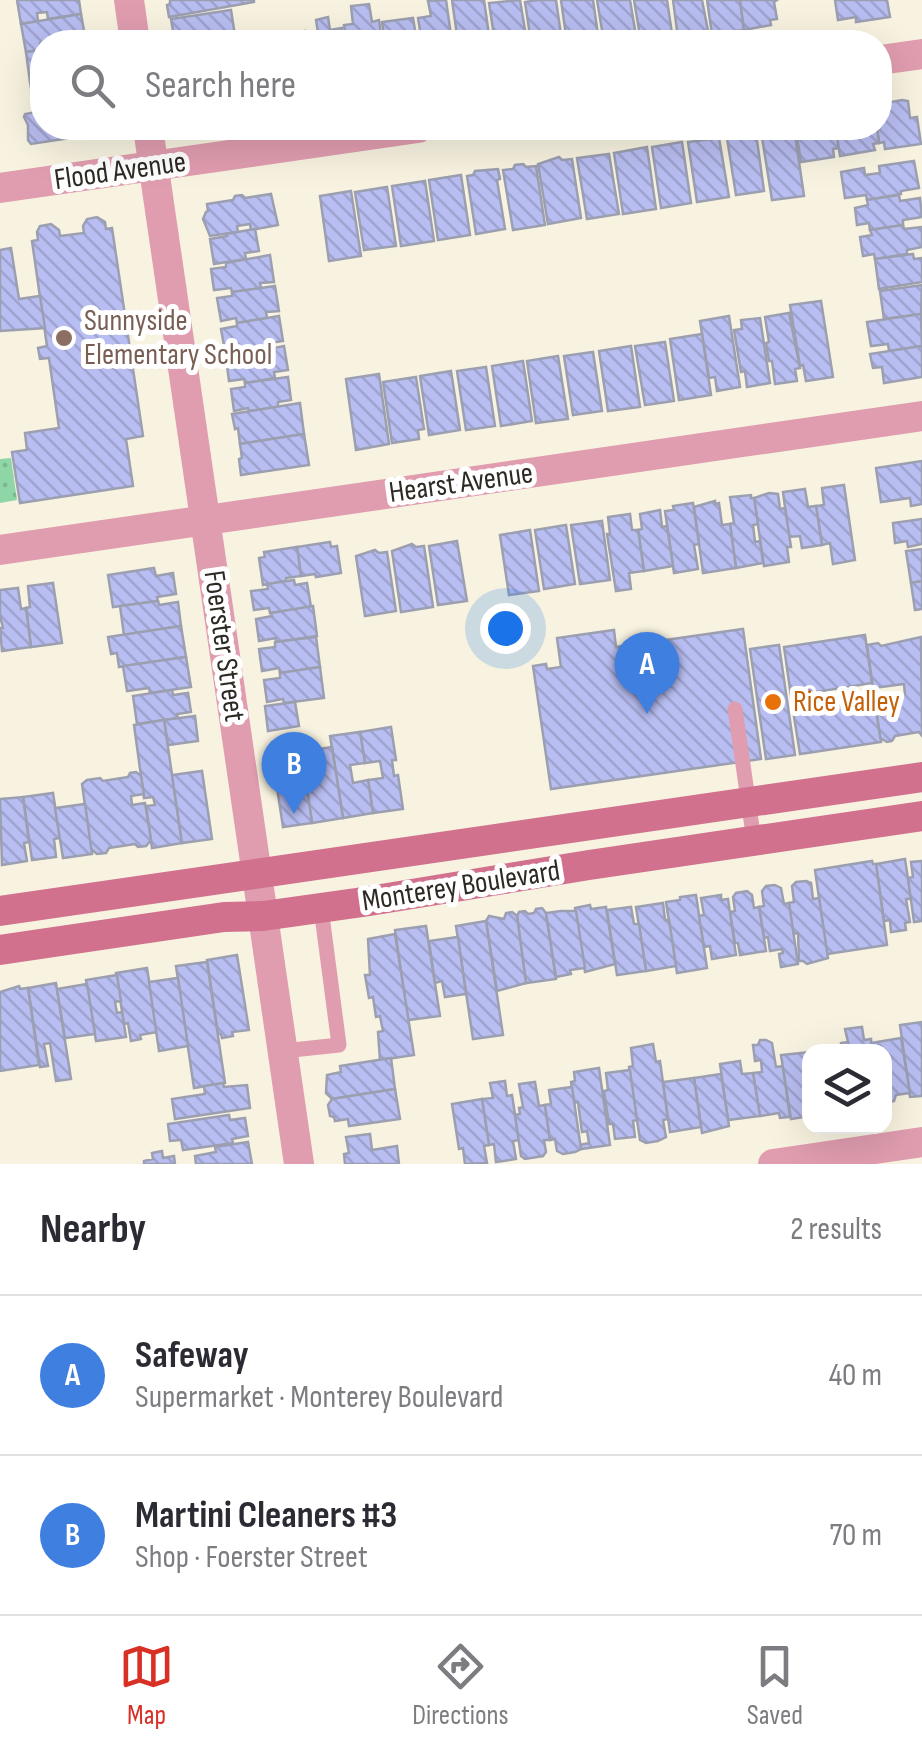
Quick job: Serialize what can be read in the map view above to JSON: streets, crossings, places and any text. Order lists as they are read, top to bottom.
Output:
{
  "streets": {
    "main road": ["Monterey Boulevard"],
    "street": ["Flood Avenue", "Hearst Avenue", "Foerster Street"]
  },
  "crossings": [
    ["Flood Avenue", "Foerster Street"],
    ["Hearst Avenue", "Foerster Street"],
    ["Foerster Street", "Monterey Boulevard"]
  ],
  "places": ["Sunnyside Elementary School", "Rice Valley"],
  "page": {
    "search": "Search here",
    "pins": ["A", "B"],
    "heading": ["Nearby", "2 results"],
    "list": [
      {
        "mark": "A",
        "name": "Safeway",
        "note": "Supermarket · Monterey Boulevard",
        "value": "40 m"
      },
      {
        "mark": "B",
        "name": "Martini Cleaners #3",
        "note": "Shop · Foerster Street",
        "value": "70 m"
      }
    ],
    "nav": ["Map", "Directions", "Saved"]
  }
}
